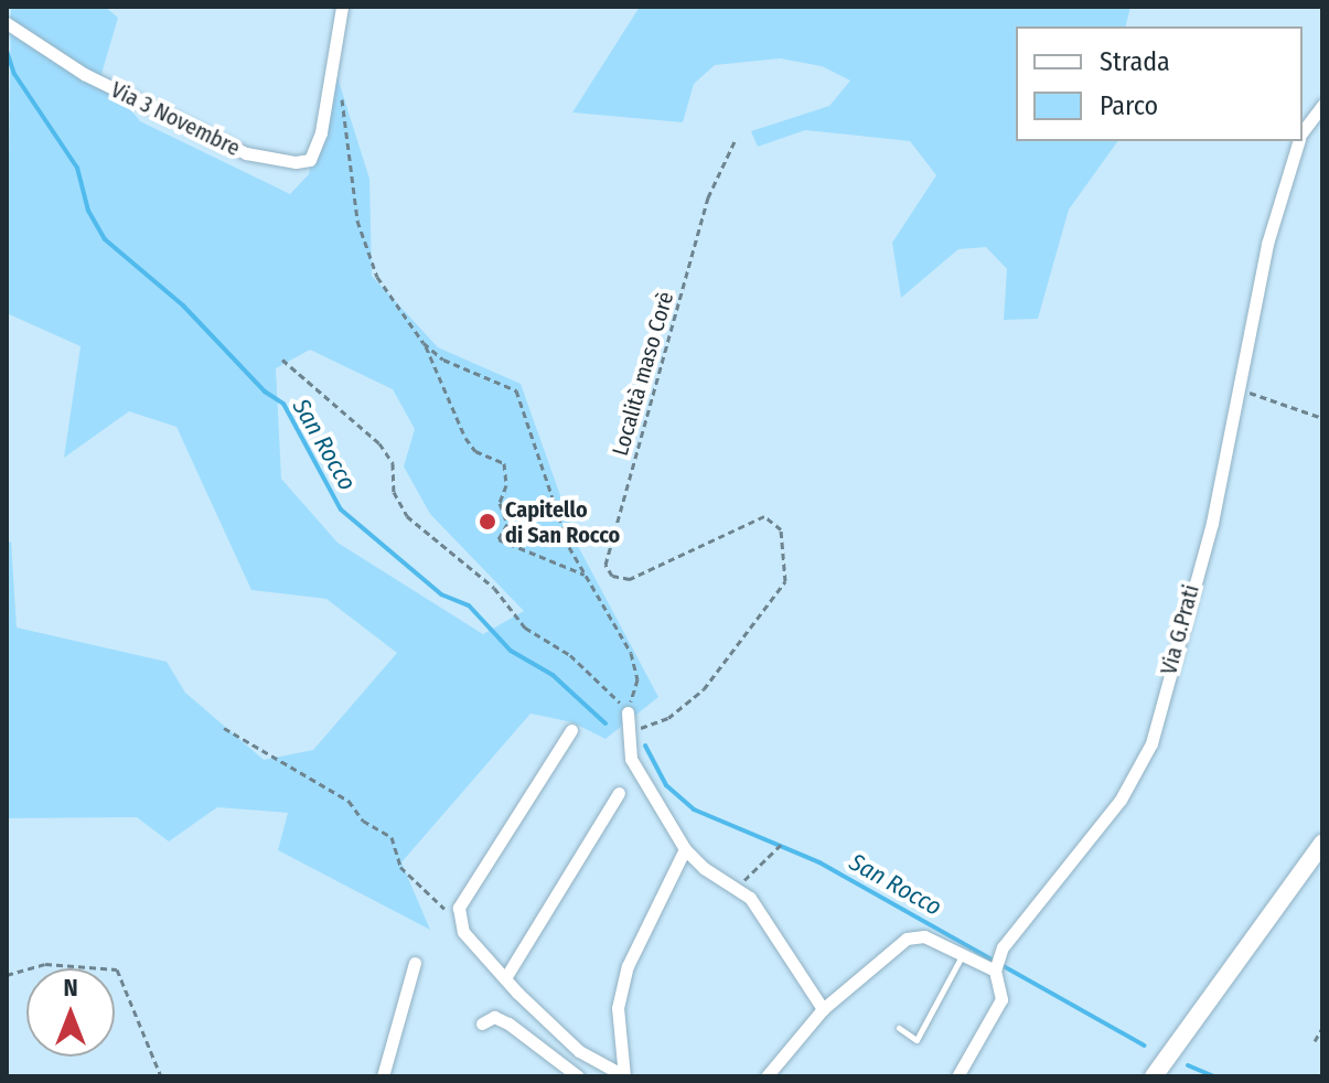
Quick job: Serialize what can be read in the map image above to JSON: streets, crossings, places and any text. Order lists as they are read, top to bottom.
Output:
{
  "streets": {
    "street": ["Via 3 Novembre", "Via G.Prati"],
    "path": ["Località maso Corè"]
  },
  "water": ["San Rocco"],
  "places": ["Capitello di San Rocco"],
  "legend": ["Strada", "Parco"],
  "north": "top"
}
